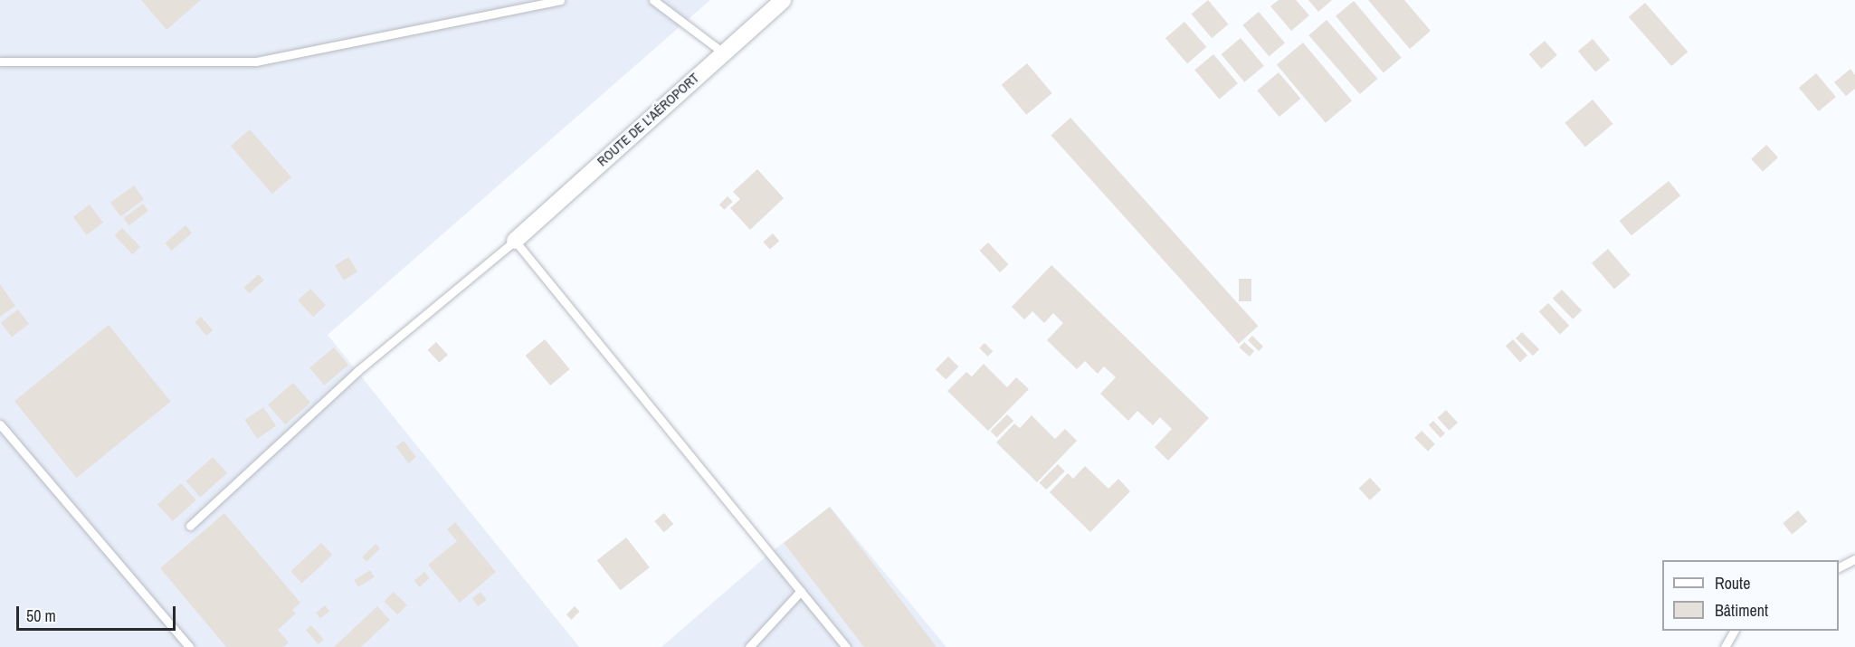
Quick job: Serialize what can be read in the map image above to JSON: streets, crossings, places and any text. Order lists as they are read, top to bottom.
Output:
{
  "streets": {
    "street": ["ROUTE DE L'AÉROPORT"]
  },
  "legend": ["Route", "Bâtiment"],
  "scale_bar": "50 m"
}
